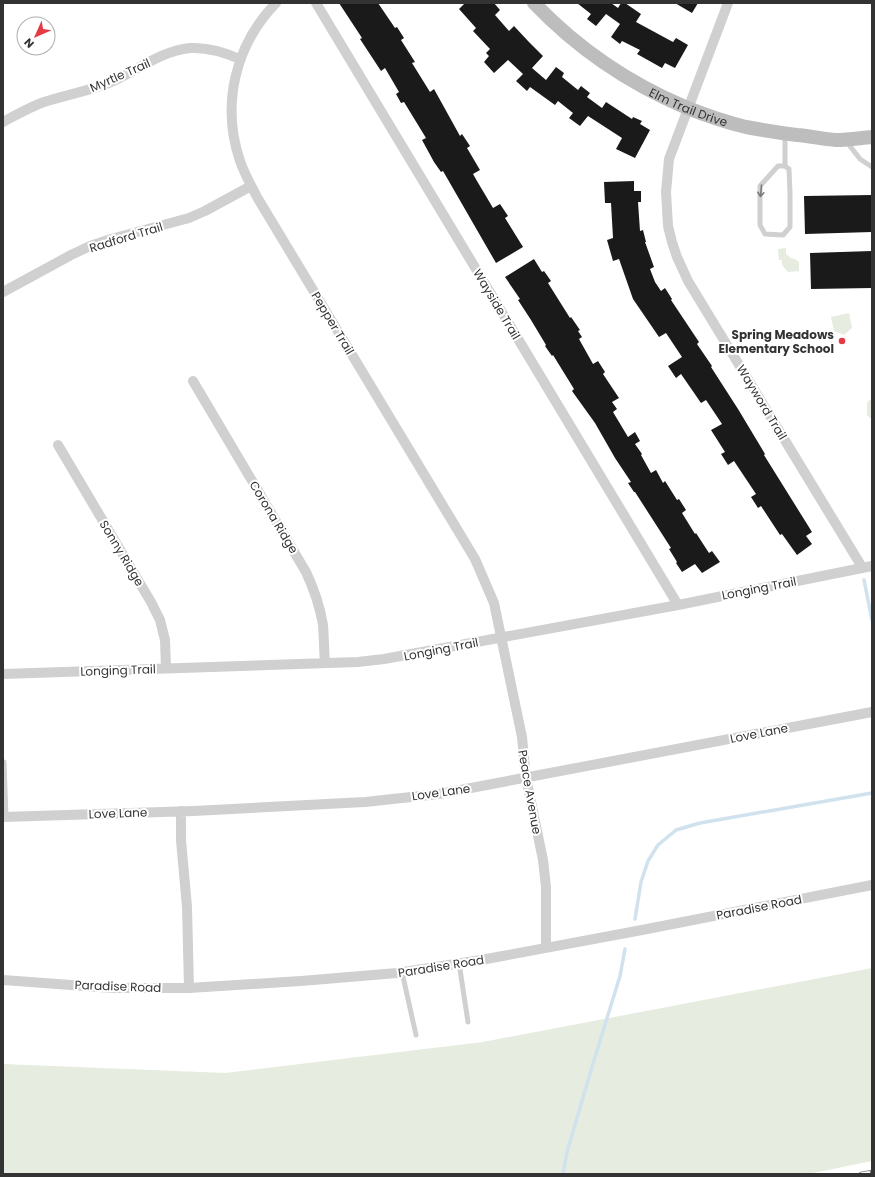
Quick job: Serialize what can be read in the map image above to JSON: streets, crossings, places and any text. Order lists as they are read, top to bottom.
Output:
{
  "streets": {
    "street": [
      "Myrtle Trail",
      "Elm Trail Drive",
      "Radford Trail",
      "Wayside Trail",
      "Pepper Trail",
      "Wayword Trail",
      "Corona Ridge",
      "Sonny Ridge",
      "Longing Trail",
      "Love Lane",
      "Peace Avenue",
      "Paradise Road"
    ]
  },
  "crossings": [
    ["Myrtle Trail", "Pepper Trail"],
    ["Elm Trail Drive", "Wayword Trail"],
    ["Radford Trail", "Pepper Trail"],
    ["Wayside Trail", "Longing Trail"],
    ["Pepper Trail", "Longing Trail"],
    ["Pepper Trail", "Peace Avenue"],
    ["Wayword Trail", "Longing Trail"],
    ["Corona Ridge", "Longing Trail"],
    ["Sonny Ridge", "Longing Trail"],
    ["Longing Trail", "Peace Avenue"],
    ["Love Lane", "Peace Avenue"],
    ["Peace Avenue", "Paradise Road"]
  ],
  "places": ["Spring Meadows Elementary School"],
  "north": "bottom left"
}
